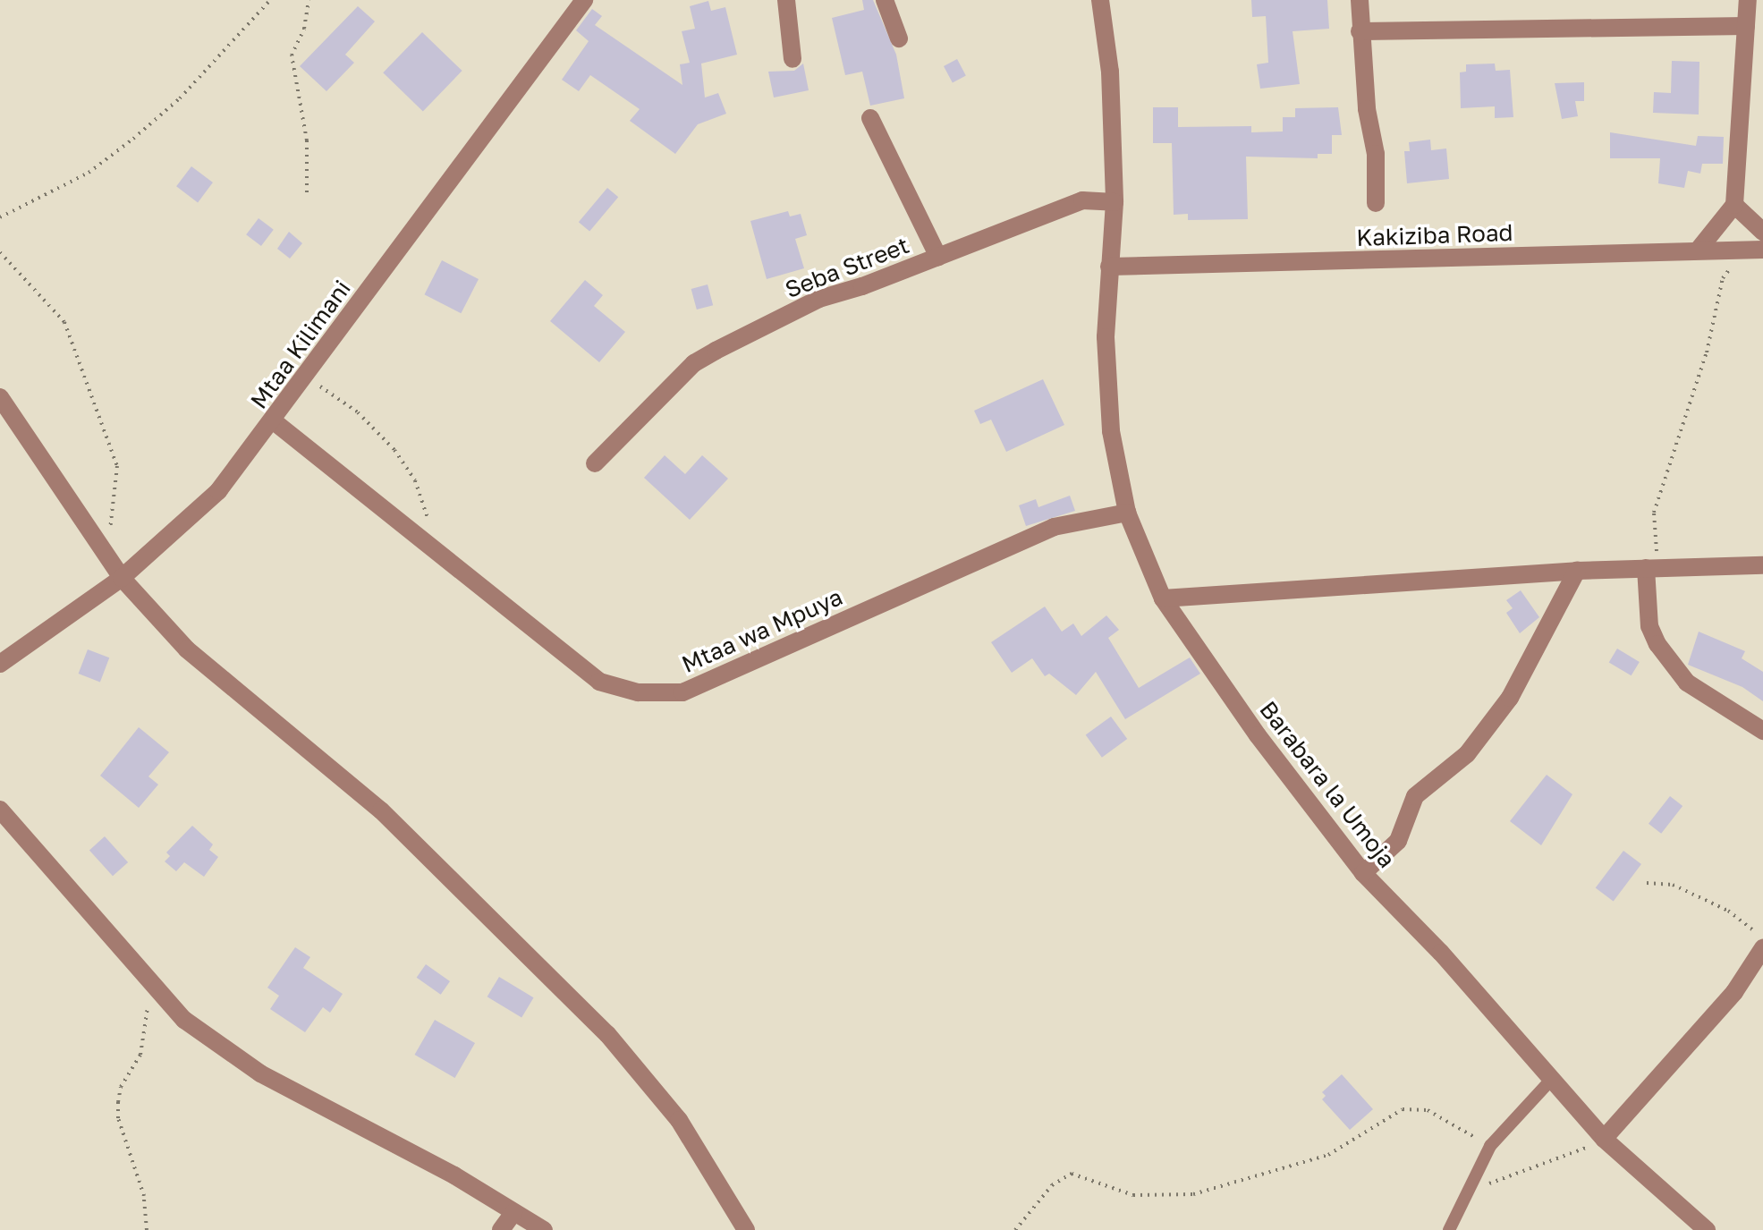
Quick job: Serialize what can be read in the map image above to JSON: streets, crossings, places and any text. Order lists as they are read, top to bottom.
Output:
{
  "streets": {
    "street": [
      "Kakiziba Road",
      "Seba Street",
      "Mtaa Kilimani",
      "Mtaa wa Mpuya",
      "Barabara la Umoja"
    ]
  },
  "crossings": [
    ["Kakiziba Road", "Barabara la Umoja"],
    ["Seba Street", "Barabara la Umoja"],
    ["Mtaa Kilimani", "Mtaa wa Mpuya"],
    ["Mtaa wa Mpuya", "Barabara la Umoja"]
  ]
}
